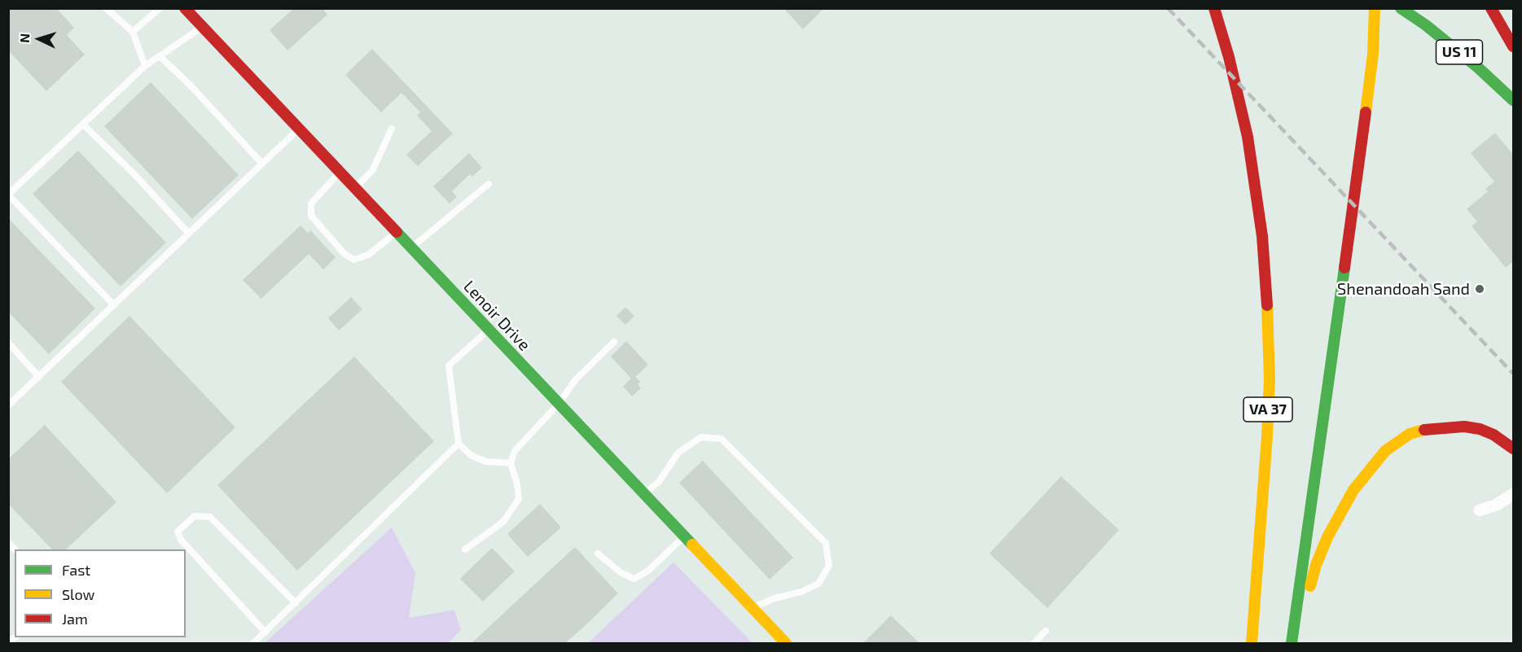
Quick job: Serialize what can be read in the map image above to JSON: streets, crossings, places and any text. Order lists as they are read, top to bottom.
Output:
{
  "streets": {
    "main road": ["US 11", "Lenoir Drive", "VA 37"]
  },
  "places": ["Shenandoah Sand"],
  "legend": ["Fast", "Slow", "Jam"],
  "north": "left"
}
